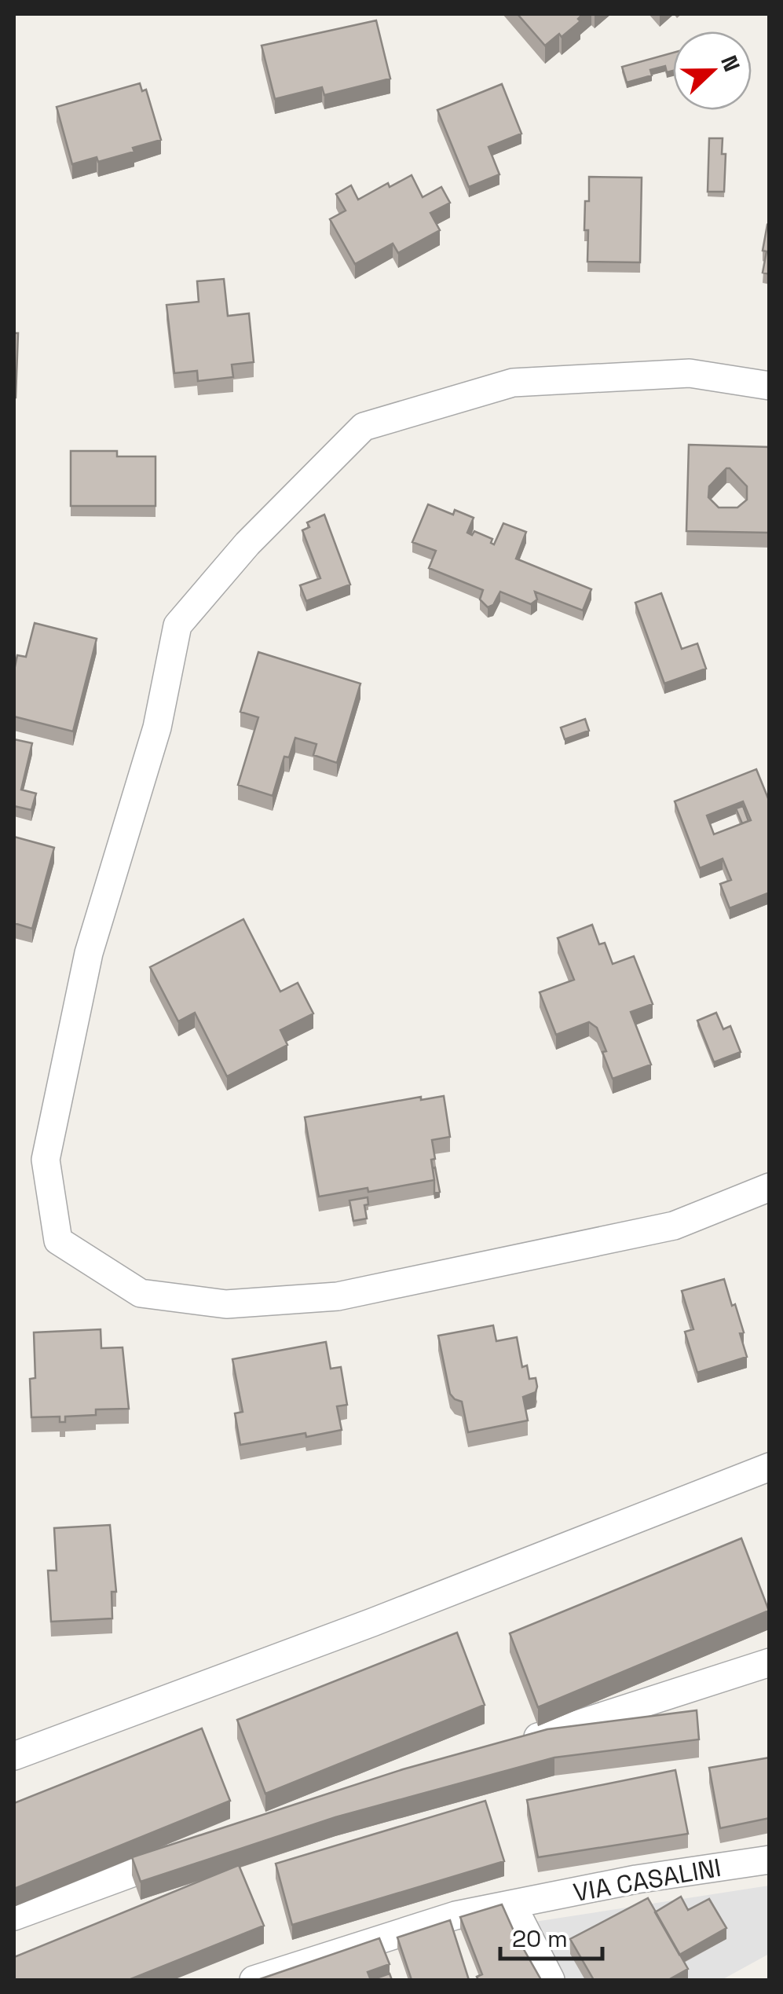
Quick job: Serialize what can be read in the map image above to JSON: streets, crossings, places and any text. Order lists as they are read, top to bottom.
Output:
{
  "streets": {
    "street": ["VIA CASALINI"]
  },
  "scale_bar": "20 m",
  "north": "right"
}
